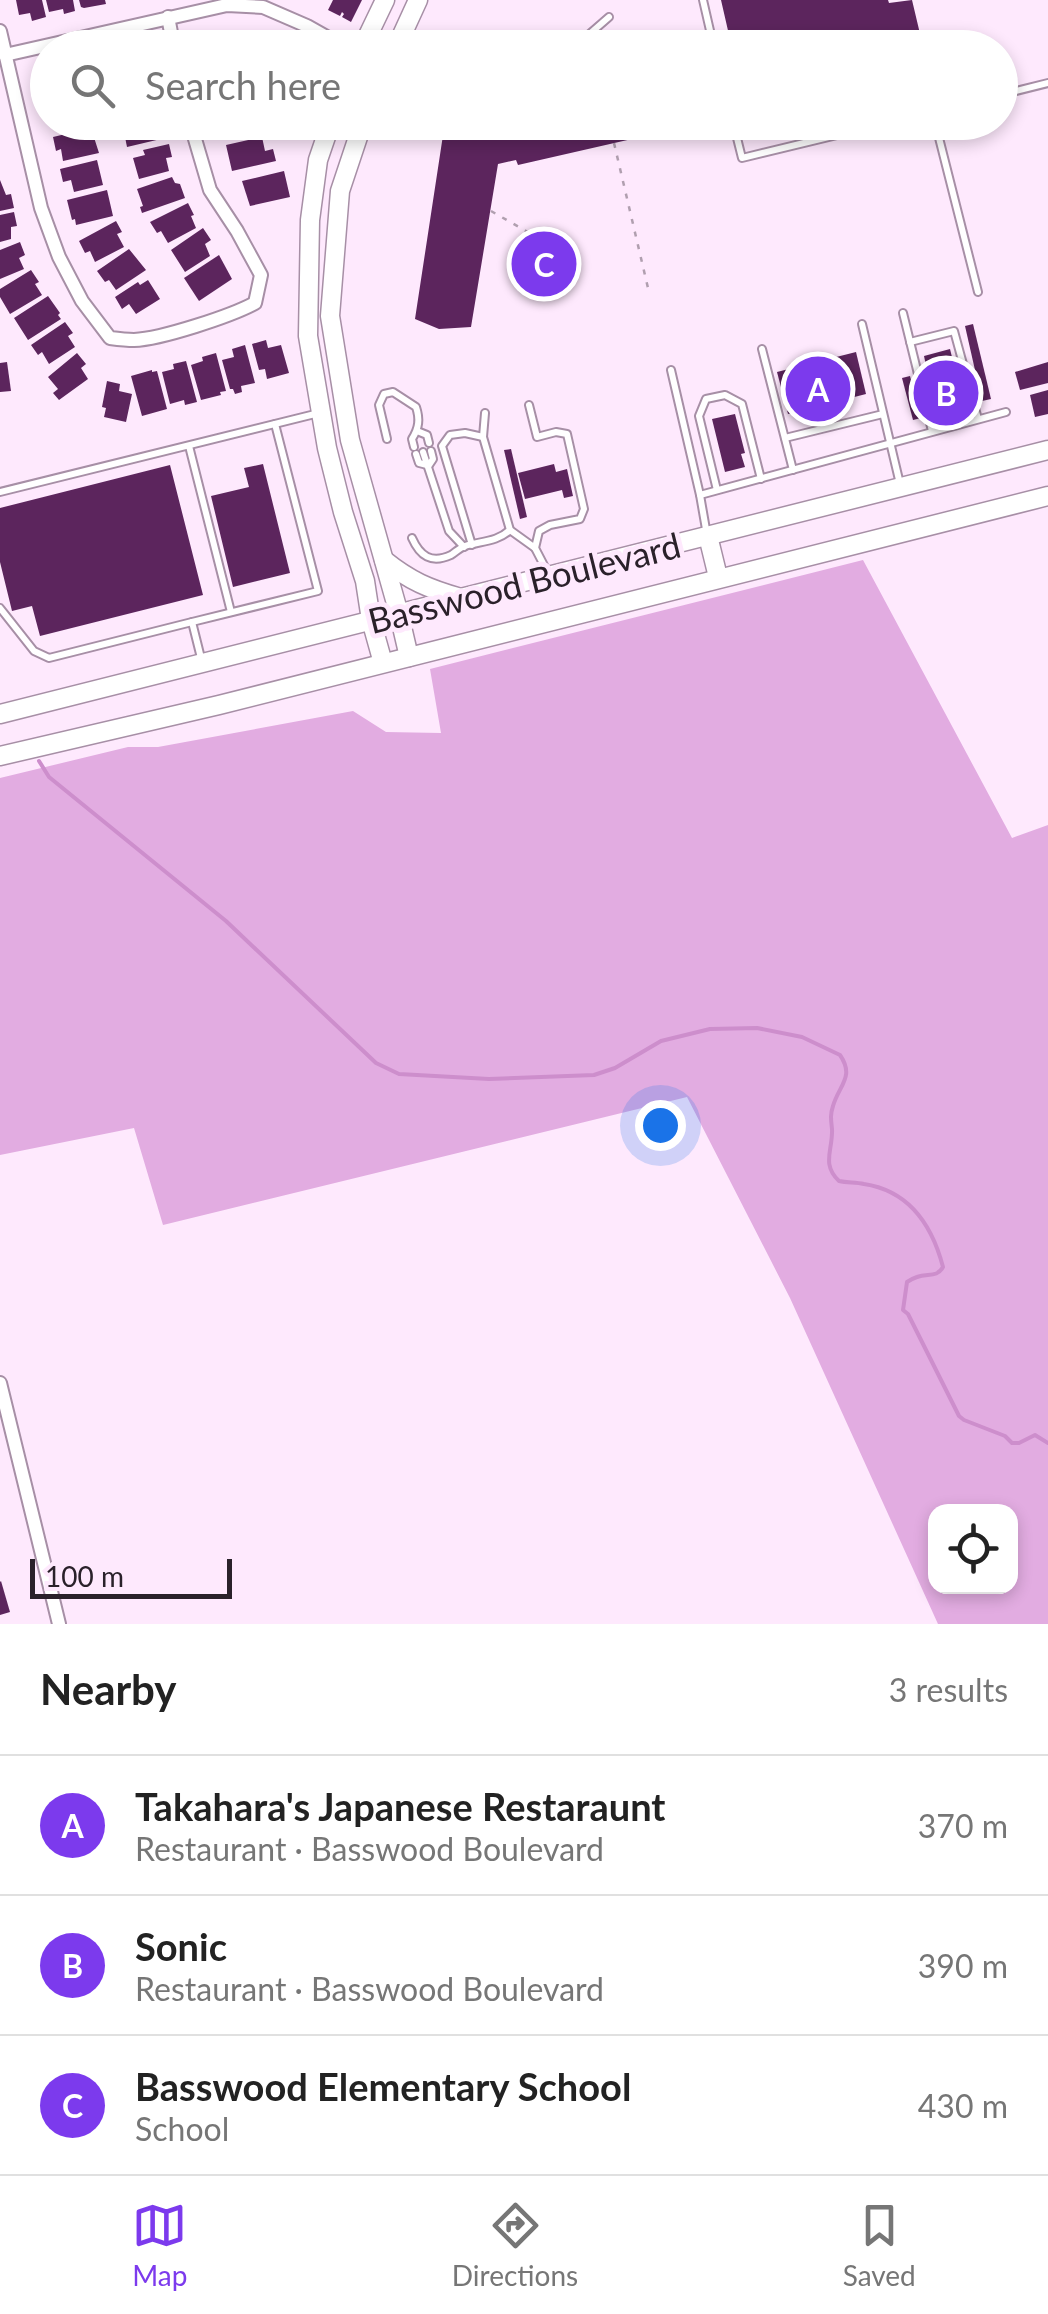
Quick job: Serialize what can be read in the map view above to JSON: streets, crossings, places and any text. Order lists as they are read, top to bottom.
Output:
{
  "streets": {
    "main road": ["Basswood Boulevard"]
  },
  "scale_bar": "100 m",
  "page": {
    "search": "Search here",
    "pins": ["C", "A", "B"],
    "scale": "100 m",
    "heading": ["Nearby", "3 results"],
    "list": [
      {
        "mark": "A",
        "name": "Takahara's Japanese Restaraunt",
        "note": "Restaurant · Basswood Boulevard",
        "value": "370 m"
      },
      {
        "mark": "B",
        "name": "Sonic",
        "note": "Restaurant · Basswood Boulevard",
        "value": "390 m"
      },
      {
        "mark": "C",
        "name": "Basswood Elementary School",
        "note": "School",
        "value": "430 m"
      }
    ],
    "nav": ["Map", "Directions", "Saved"]
  }
}
